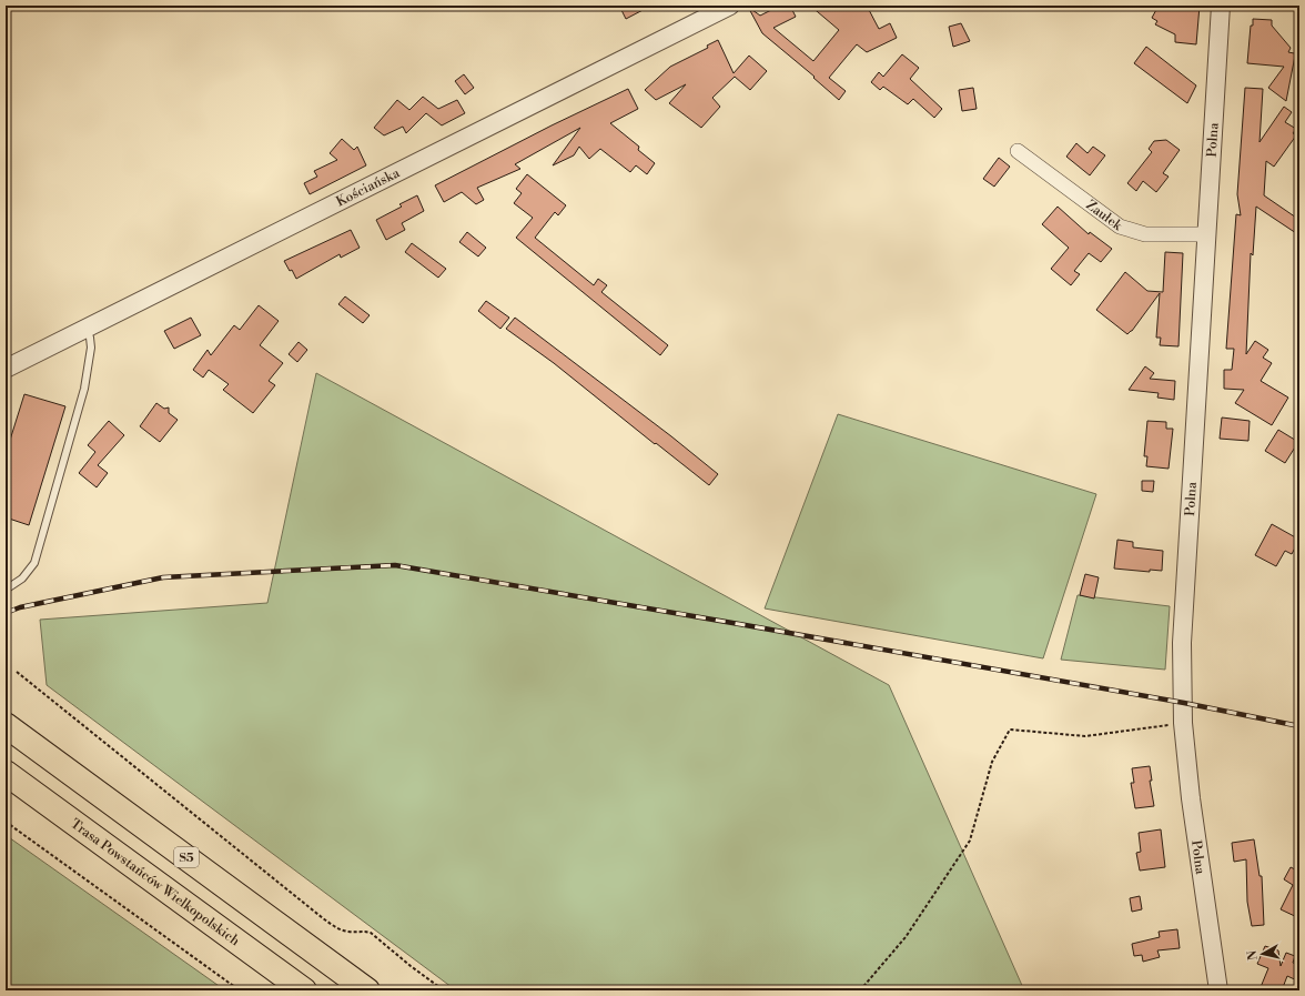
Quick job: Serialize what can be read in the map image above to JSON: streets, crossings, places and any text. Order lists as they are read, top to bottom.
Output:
{
  "streets": {
    "highway": ["S5", "Trasa Powstańców Wielkopolskich"],
    "street": ["Polna", "Kościańska", "Zaułek"]
  },
  "crossings": [
    ["Polna", "Zaułek"]
  ],
  "north": "left"
}
